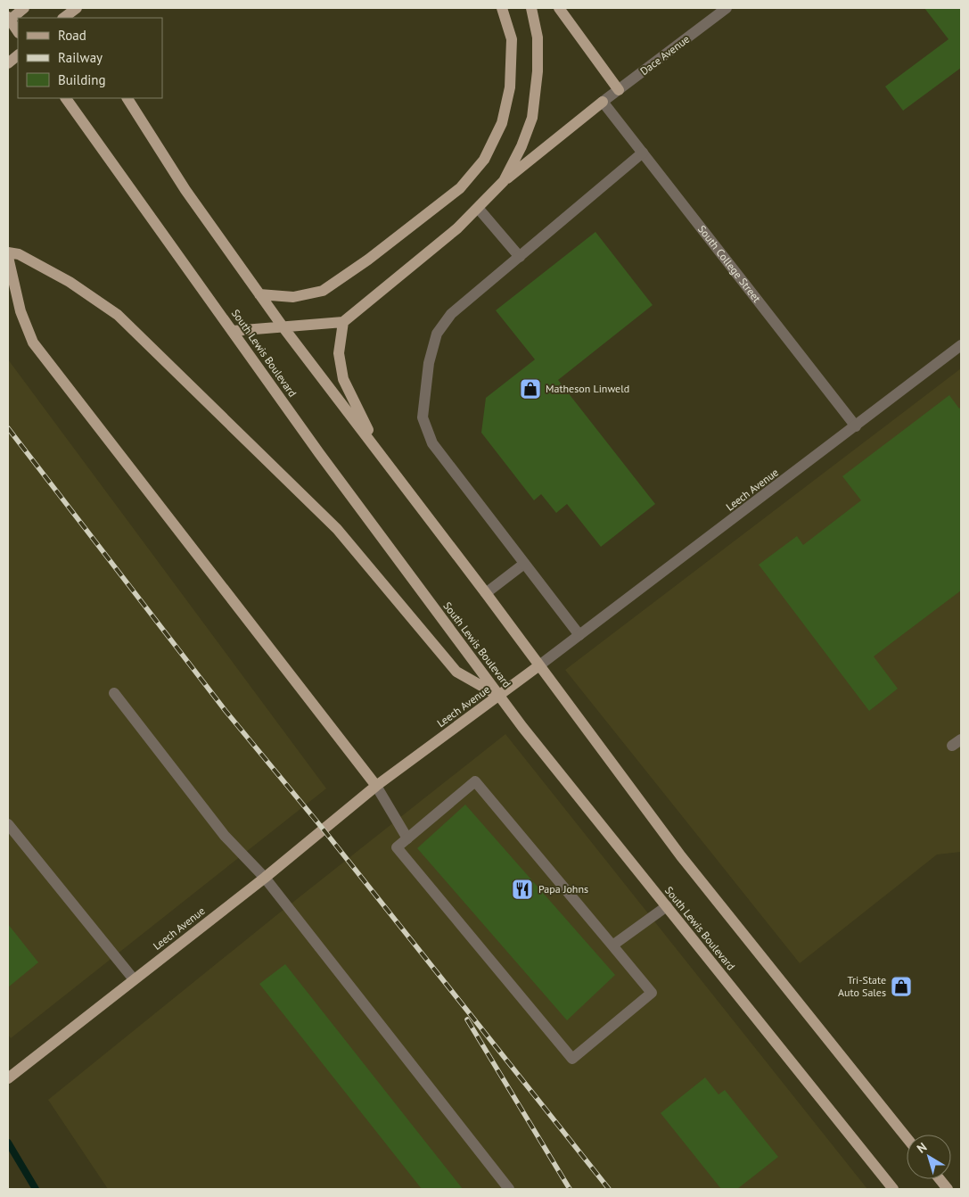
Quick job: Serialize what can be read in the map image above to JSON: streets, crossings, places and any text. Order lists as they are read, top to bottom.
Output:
{
  "streets": {
    "main road": ["South Lewis Boulevard", "Leech Avenue"],
    "street": ["Dace Avenue", "South College Street"]
  },
  "crossings": [
    ["Dace Avenue", "South College Street"],
    ["South College Street", "Leech Avenue"],
    ["South Lewis Boulevard", "Leech Avenue"]
  ],
  "places": {
    "shop": ["Matheson Linweld", "Tri-State Auto Sales"],
    "restaurant": ["Papa Johns"]
  },
  "legend": ["Road", "Railway", "Building"],
  "north": "top left"
}
